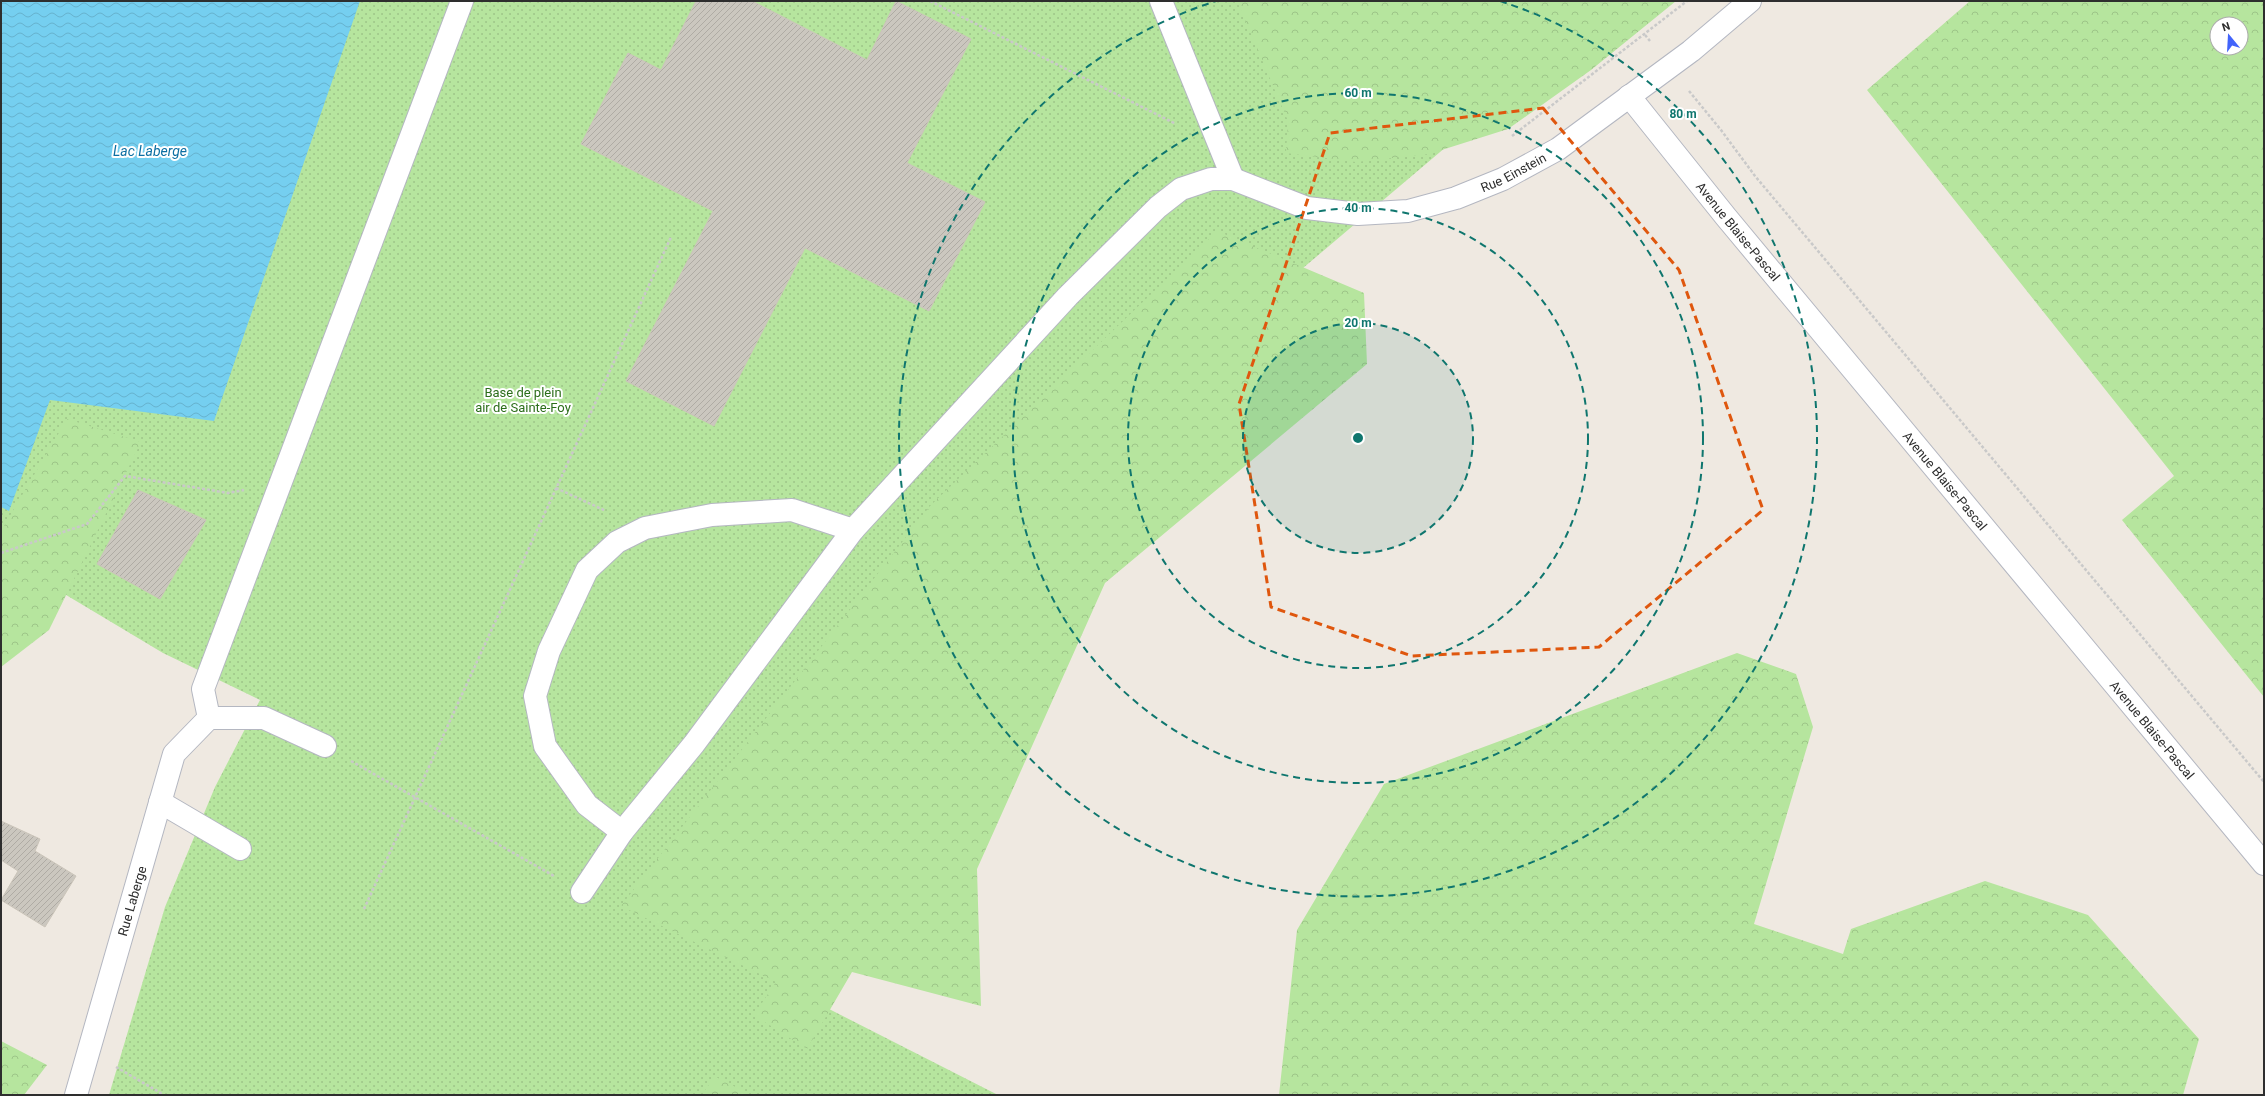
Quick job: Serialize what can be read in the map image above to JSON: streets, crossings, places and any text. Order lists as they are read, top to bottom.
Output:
{
  "streets": {
    "street": ["Rue Einstein", "Avenue Blaise-Pascal", "Rue Laberge"]
  },
  "crossings": [
    ["Rue Einstein", "Avenue Blaise-Pascal"]
  ],
  "water": ["Lac Laberge"],
  "parks": ["Base de plein air de Sainte-Foy"],
  "north": "top",
  "rings": [
    "60 m",
    "80 m",
    "40 m",
    "20 m"
  ]
}
